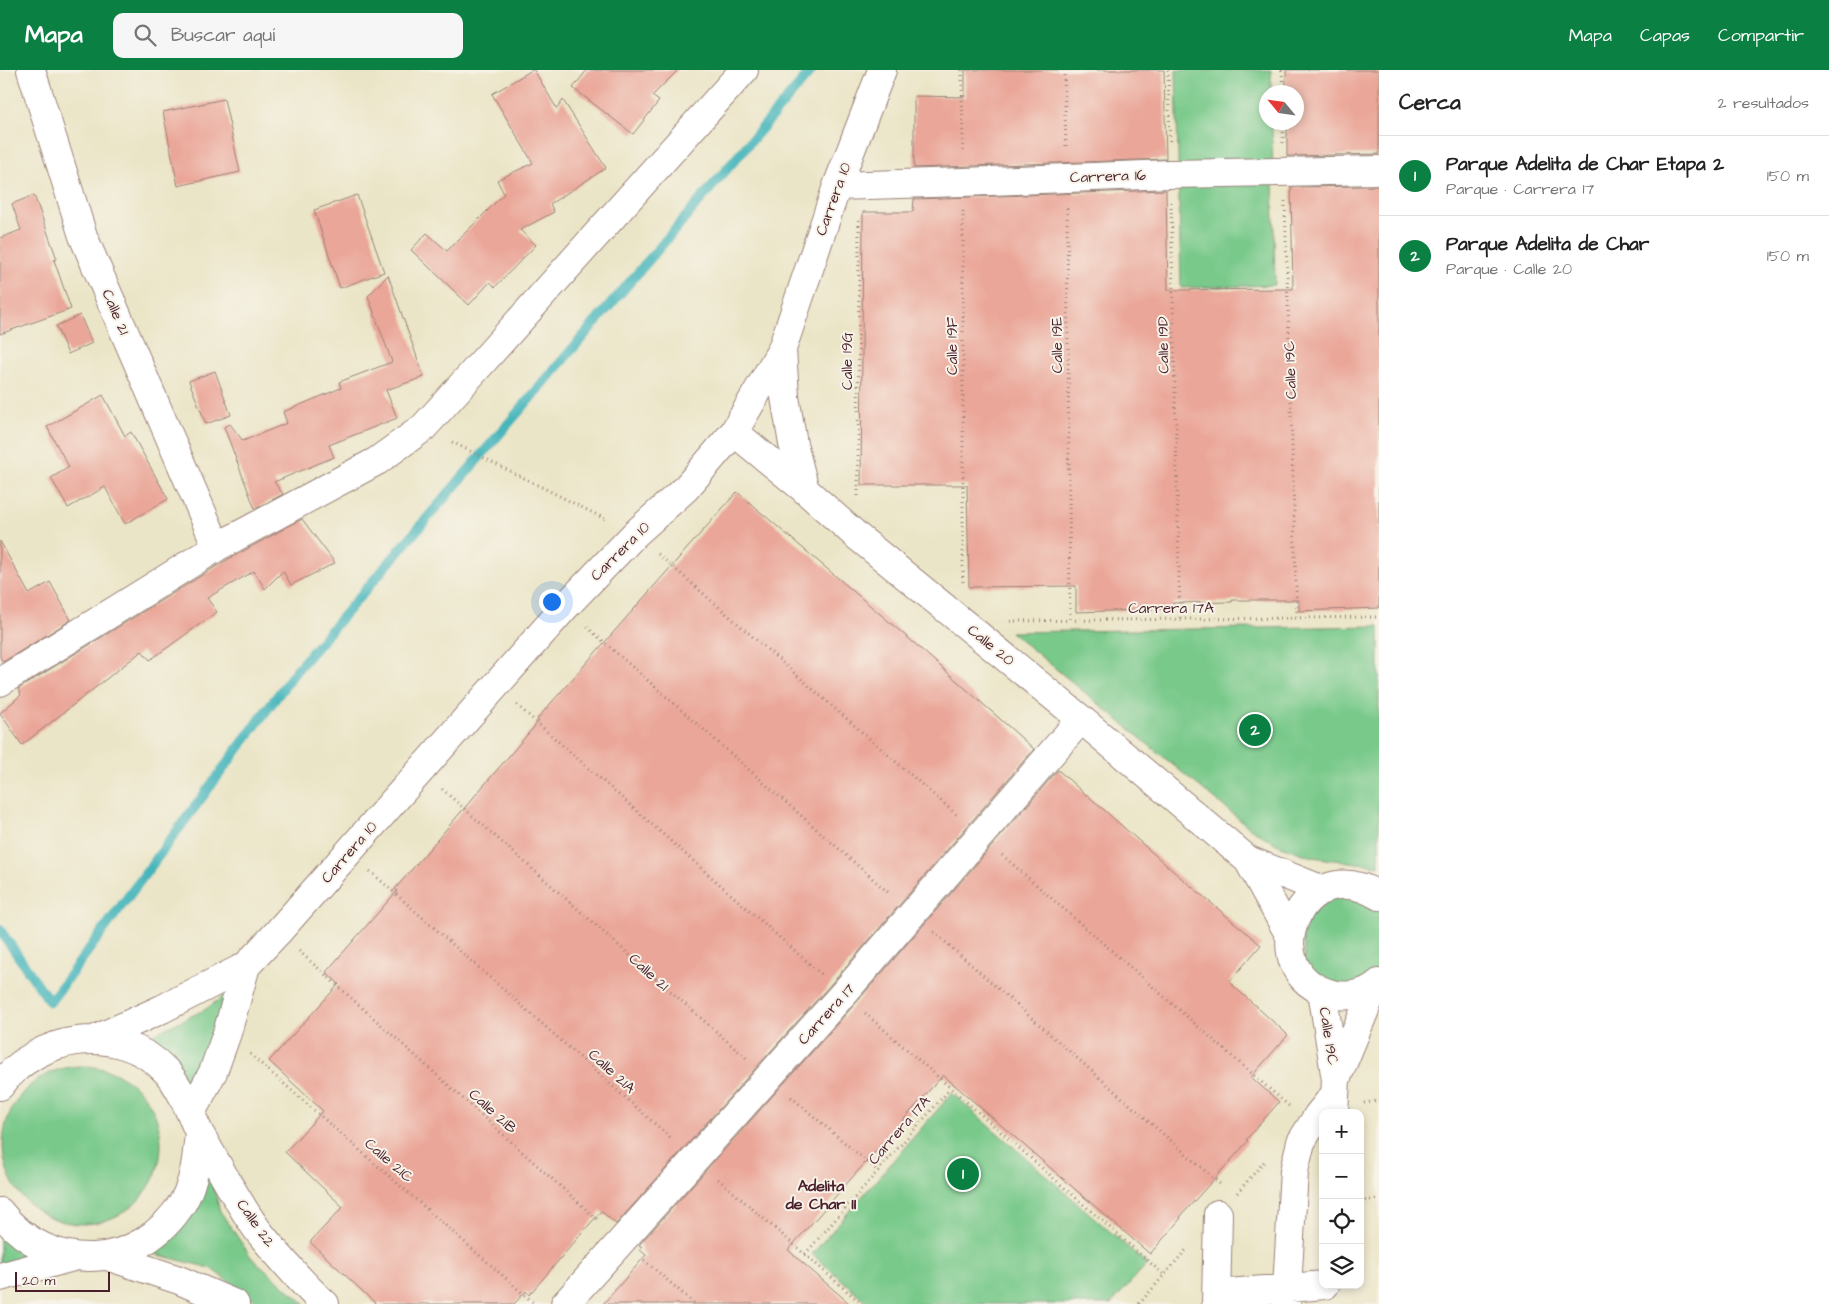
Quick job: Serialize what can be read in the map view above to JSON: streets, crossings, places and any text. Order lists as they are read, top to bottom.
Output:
{
  "streets": {
    "street": [
      "Carrera 16",
      "Carrera 10",
      "Calle 21",
      "Calle 19C",
      "Calle 20",
      "Carrera 17",
      "Calle 22"
    ],
    "path": [
      "Calle 19E",
      "Calle 19D",
      "Calle 19F",
      "Calle 19G",
      "Carrera 17A",
      "Calle 21A",
      "Calle 21B",
      "Calle 21C"
    ]
  },
  "crossings": [
    ["Carrera 16", "Carrera 10"],
    ["Carrera 16", "Calle 19E"],
    ["Carrera 16", "Calle 19D"],
    ["Carrera 16", "Calle 19F"],
    ["Carrera 16", "Calle 19G"],
    ["Carrera 16", "Calle 19C"],
    ["Carrera 10", "Calle 21"],
    ["Carrera 10", "Calle 19G"],
    ["Carrera 10", "Calle 20"],
    ["Carrera 10", "Calle 21A"],
    ["Carrera 10", "Calle 21B"],
    ["Carrera 10", "Calle 21C"],
    ["Carrera 10", "Calle 22"],
    ["Calle 21", "Carrera 17A"],
    ["Calle 21", "Carrera 17"],
    ["Calle 19E", "Carrera 17A"],
    ["Calle 19D", "Carrera 17A"],
    ["Calle 19F", "Carrera 17A"],
    ["Calle 19F", "Calle 20"],
    ["Calle 19G", "Calle 20"],
    ["Calle 19C", "Carrera 17A"],
    ["Carrera 17A", "Calle 20"],
    ["Carrera 17A", "Calle 21A"],
    ["Calle 20", "Carrera 17"],
    ["Carrera 17", "Calle 21A"],
    ["Carrera 17", "Calle 21B"]
  ],
  "districts": ["Adelita de Char II"],
  "scale_bar": "20 m",
  "north": "top left",
  "page": {
    "header": "Mapa",
    "search": "Buscar aquí",
    "nav": ["Mapa", "Capas", "Compartir"],
    "heading": ["Cerca", "2 resultados"],
    "list": [
      {
        "mark": "1",
        "name": "Parque Adelita de Char Etapa 2",
        "note": "Parque · Carrera 17",
        "value": "150 m"
      },
      {
        "mark": "2",
        "name": "Parque Adelita de Char",
        "note": "Parque · Calle 20",
        "value": "150 m"
      }
    ],
    "pins": ["2", "1"],
    "map_buttons": ["+", "−"],
    "scale": "20 m"
  }
}
